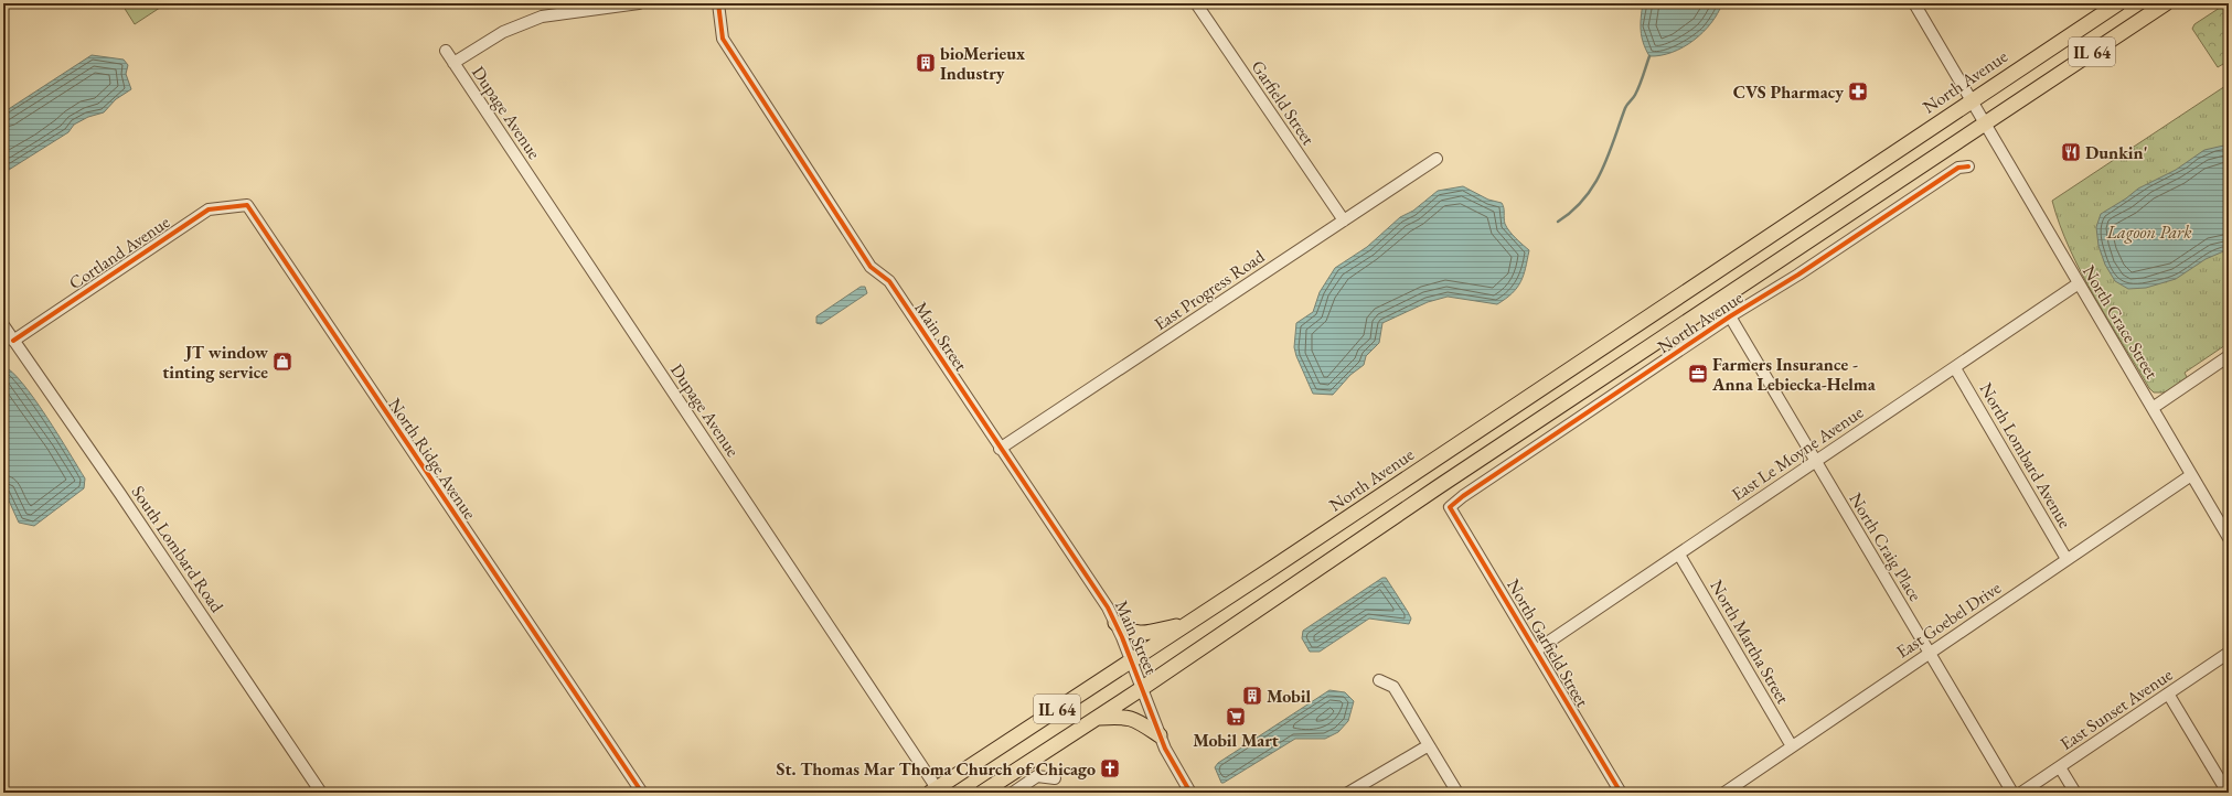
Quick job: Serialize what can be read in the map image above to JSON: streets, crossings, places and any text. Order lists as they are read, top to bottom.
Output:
{
  "streets": {
    "main road": ["IL 64", "North Avenue"],
    "street": [
      "Garfield Street",
      "Dupage Avenue",
      "Cortland Avenue",
      "East Progress Road",
      "North Grace Street",
      "Main Street",
      "East Le Moyne Avenue",
      "North Lombard Avenue",
      "North Ridge Avenue",
      "North Craig Place",
      "South Lombard Road",
      "East Goebel Drive",
      "North Martha Street",
      "North Garfield Street",
      "East Sunset Avenue"
    ]
  },
  "crossings": [
    ["North Avenue", "Dupage Avenue"],
    ["North Avenue", "North Grace Street"],
    ["North Avenue", "Main Street"],
    ["North Avenue", "North Craig Place"],
    ["North Avenue", "North Garfield Street"],
    ["Garfield Street", "East Progress Road"],
    ["Cortland Avenue", "North Ridge Avenue"],
    ["Cortland Avenue", "South Lombard Road"],
    ["East Progress Road", "Main Street"],
    ["North Grace Street", "East Le Moyne Avenue"],
    ["North Grace Street", "East Goebel Drive"],
    ["East Le Moyne Avenue", "North Lombard Avenue"],
    ["East Le Moyne Avenue", "North Craig Place"],
    ["East Le Moyne Avenue", "North Martha Street"],
    ["East Le Moyne Avenue", "North Garfield Street"],
    ["North Lombard Avenue", "East Goebel Drive"],
    ["North Craig Place", "East Goebel Drive"],
    ["East Goebel Drive", "North Martha Street"]
  ],
  "parks": ["Lagoon Park"],
  "places": {
    "building": ["bioMerieux Industry", "Mobil"],
    "pharmacy": ["CVS Pharmacy"],
    "restaurant": ["Dunkin'"],
    "shop": ["JT window tinting service"],
    "office": ["Farmers Insurance - Anna Lebiecka-Helma"],
    "supermarket": ["Mobil Mart"],
    "church": ["St. Thomas Mar Thoma Church of Chicago"]
  }
}
